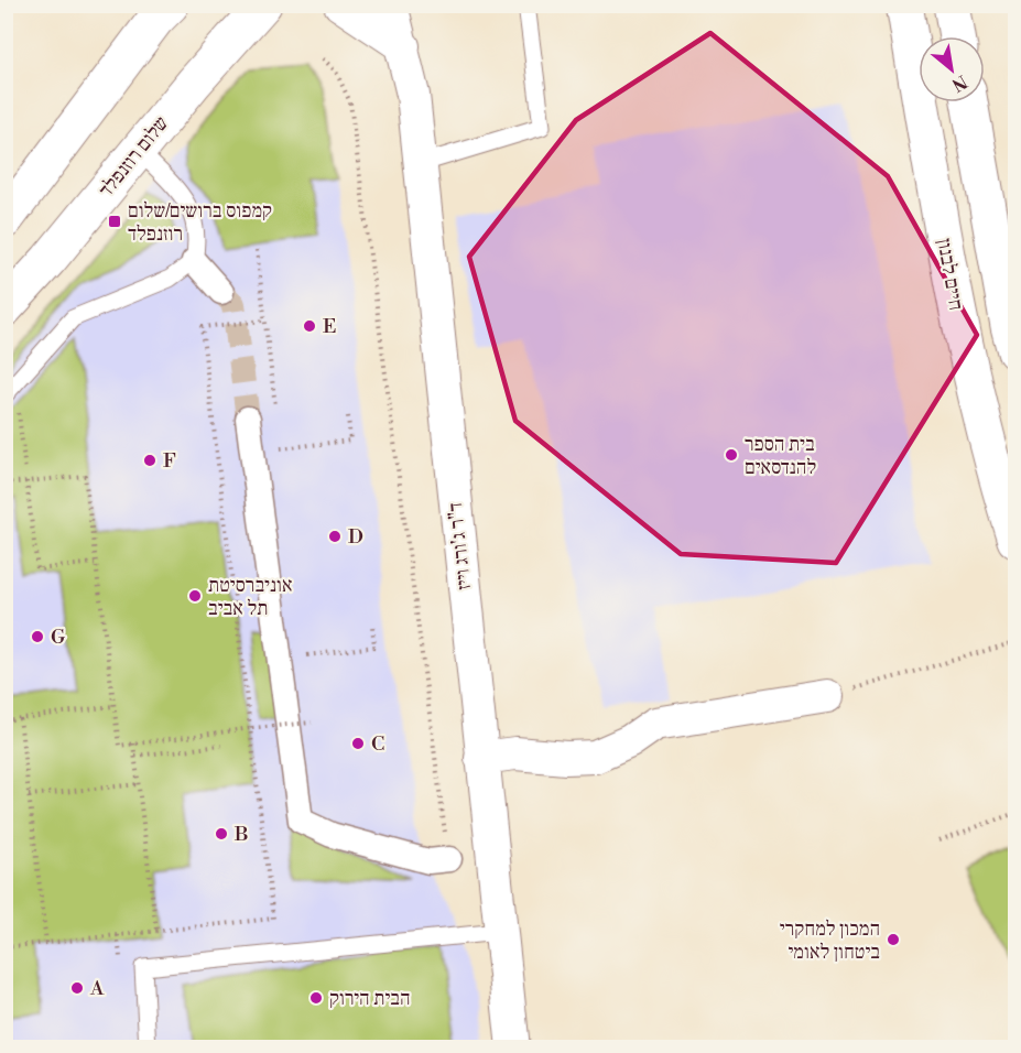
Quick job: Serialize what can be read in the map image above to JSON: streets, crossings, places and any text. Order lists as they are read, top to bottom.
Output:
{
  "streets": {
    "main road": ["שלום רוזנפלד", "חיים לבנון"],
    "street": ["ד\"ר ג'ורג וייז"]
  },
  "places": {
    "transit": ["קמפוס ברושים/שלום רוזנפלד"],
    "other": [
      "E",
      "בית הספר להנדסאים",
      "F",
      "D",
      "אוניברסיטת תל אביב",
      "G",
      "C",
      "B",
      "המכון למחקרי ביטחון לאומי",
      "A",
      "הבית הירוק"
    ]
  },
  "north": "bottom right"
}
